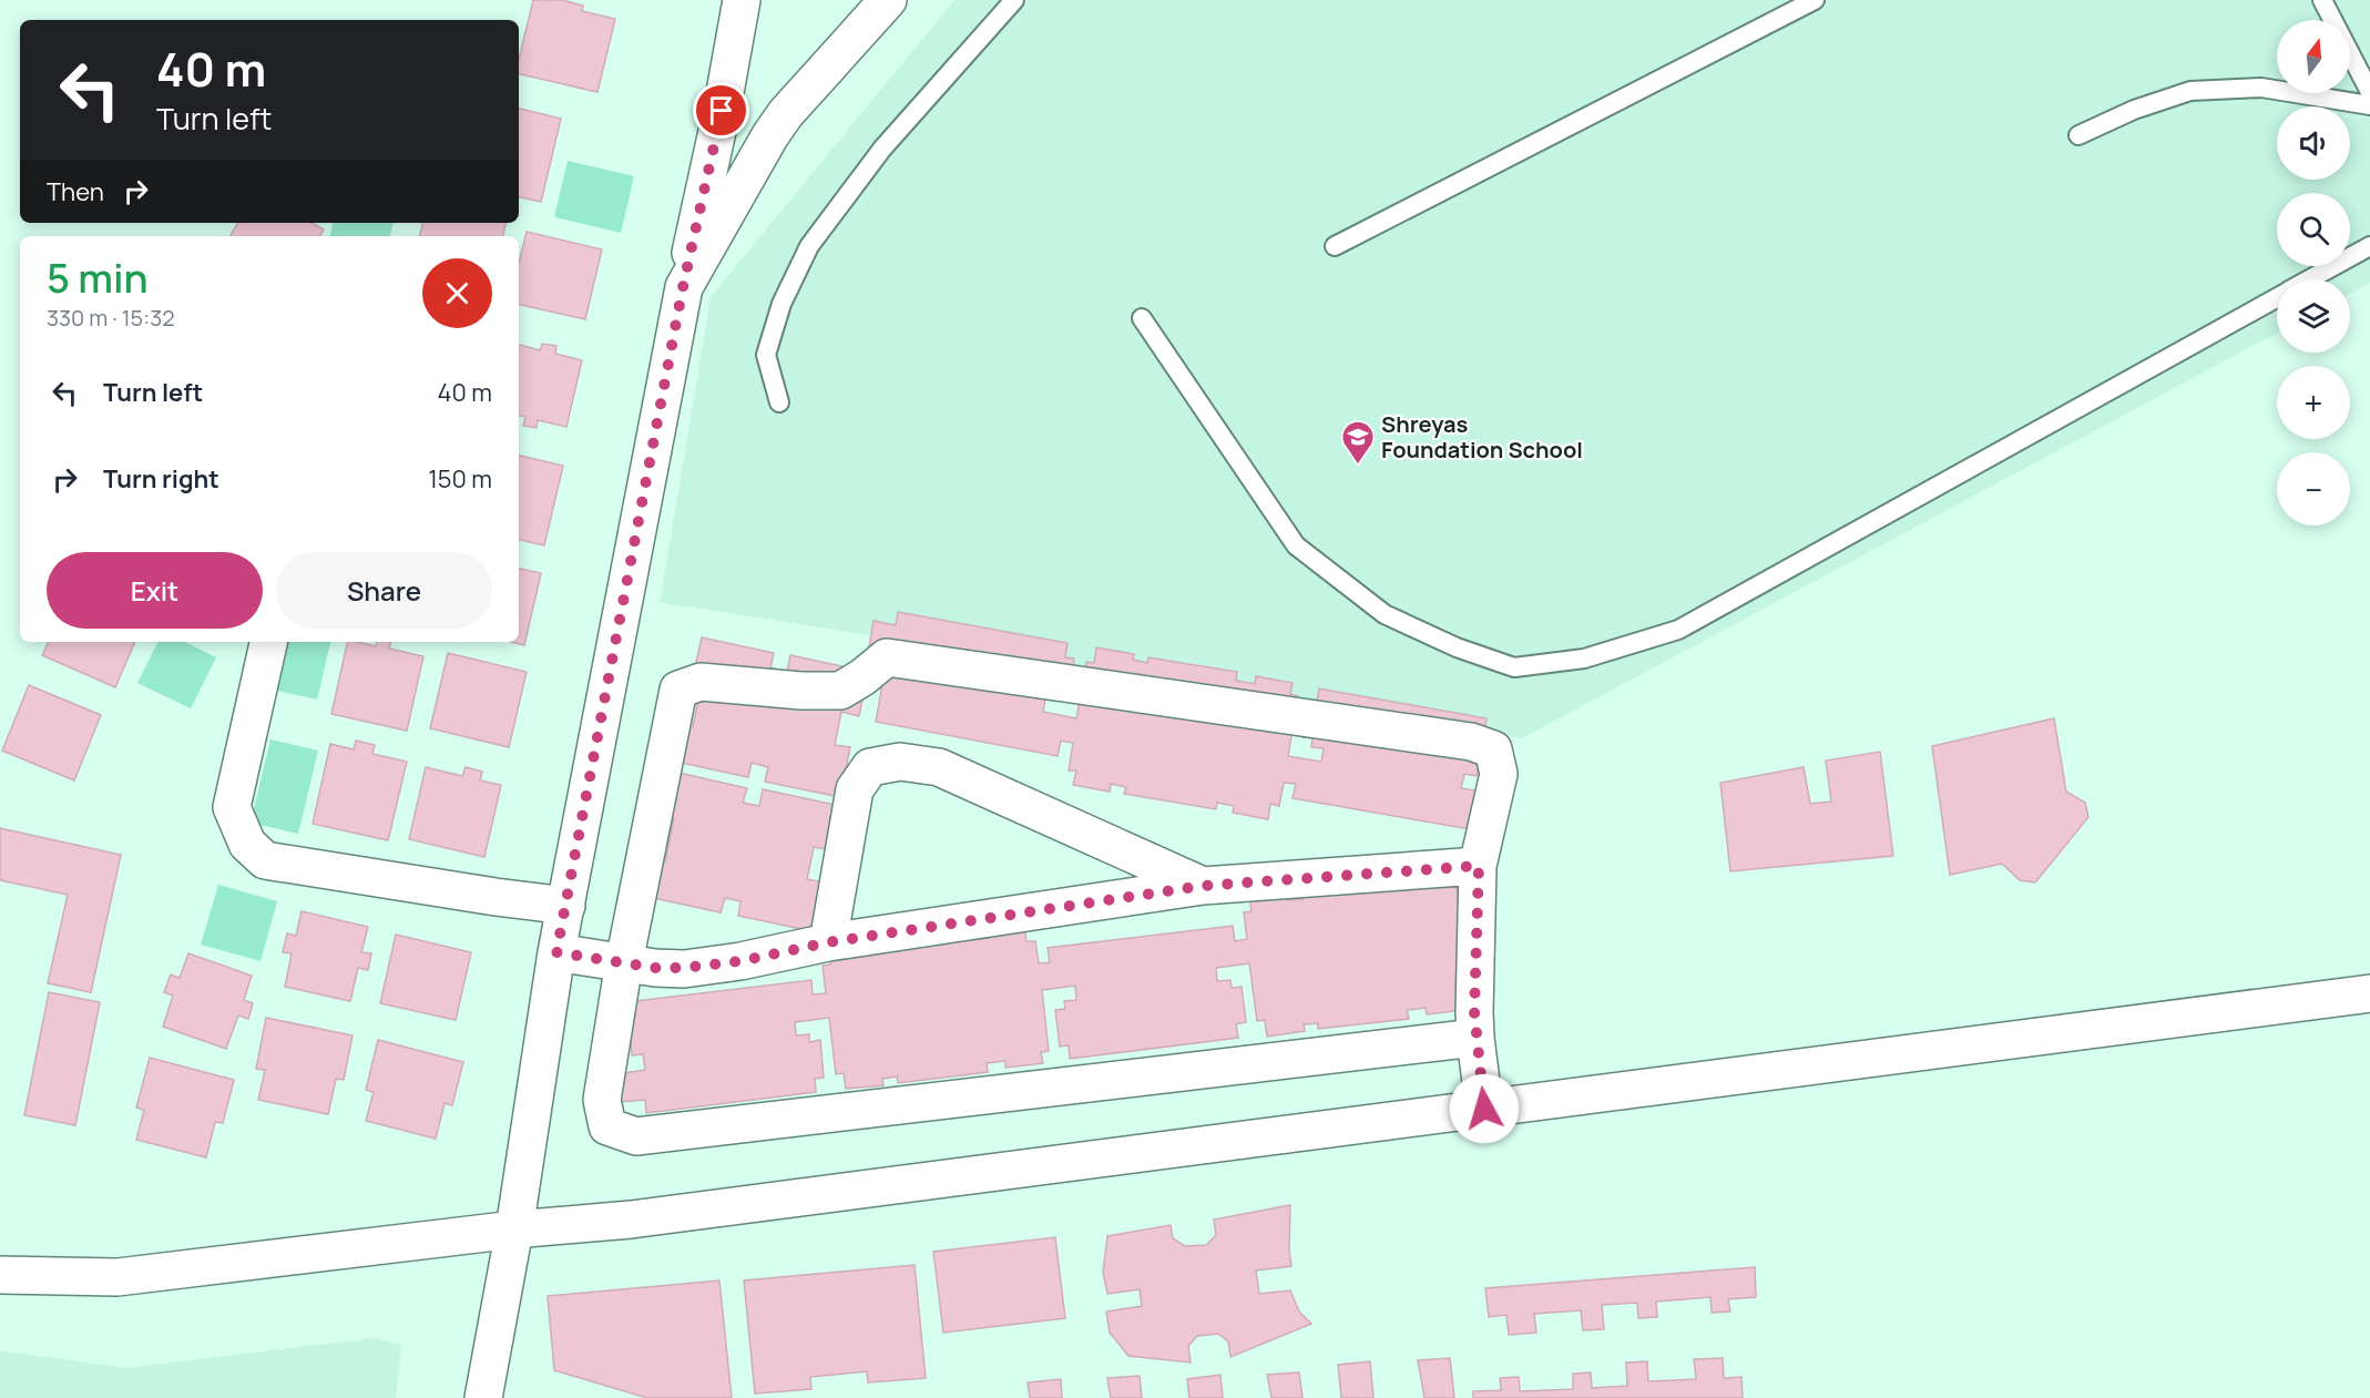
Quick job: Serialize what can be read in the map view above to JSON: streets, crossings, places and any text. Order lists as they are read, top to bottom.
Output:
{
  "places": {
    "school or university": ["Shreyas Foundation School"]
  },
  "north": "top",
  "page": {
    "map_buttons": ["+", "−"],
    "turn": ["40 m", "Turn left"],
    "then": "Then",
    "heading": ["5 min", "330 m · 15:32"],
    "list": [
      {
        "name": "Turn left",
        "value": "40 m"
      },
      {
        "name": "Turn right",
        "value": "150 m"
      }
    ],
    "buttons": ["Exit", "Share"]
  }
}
